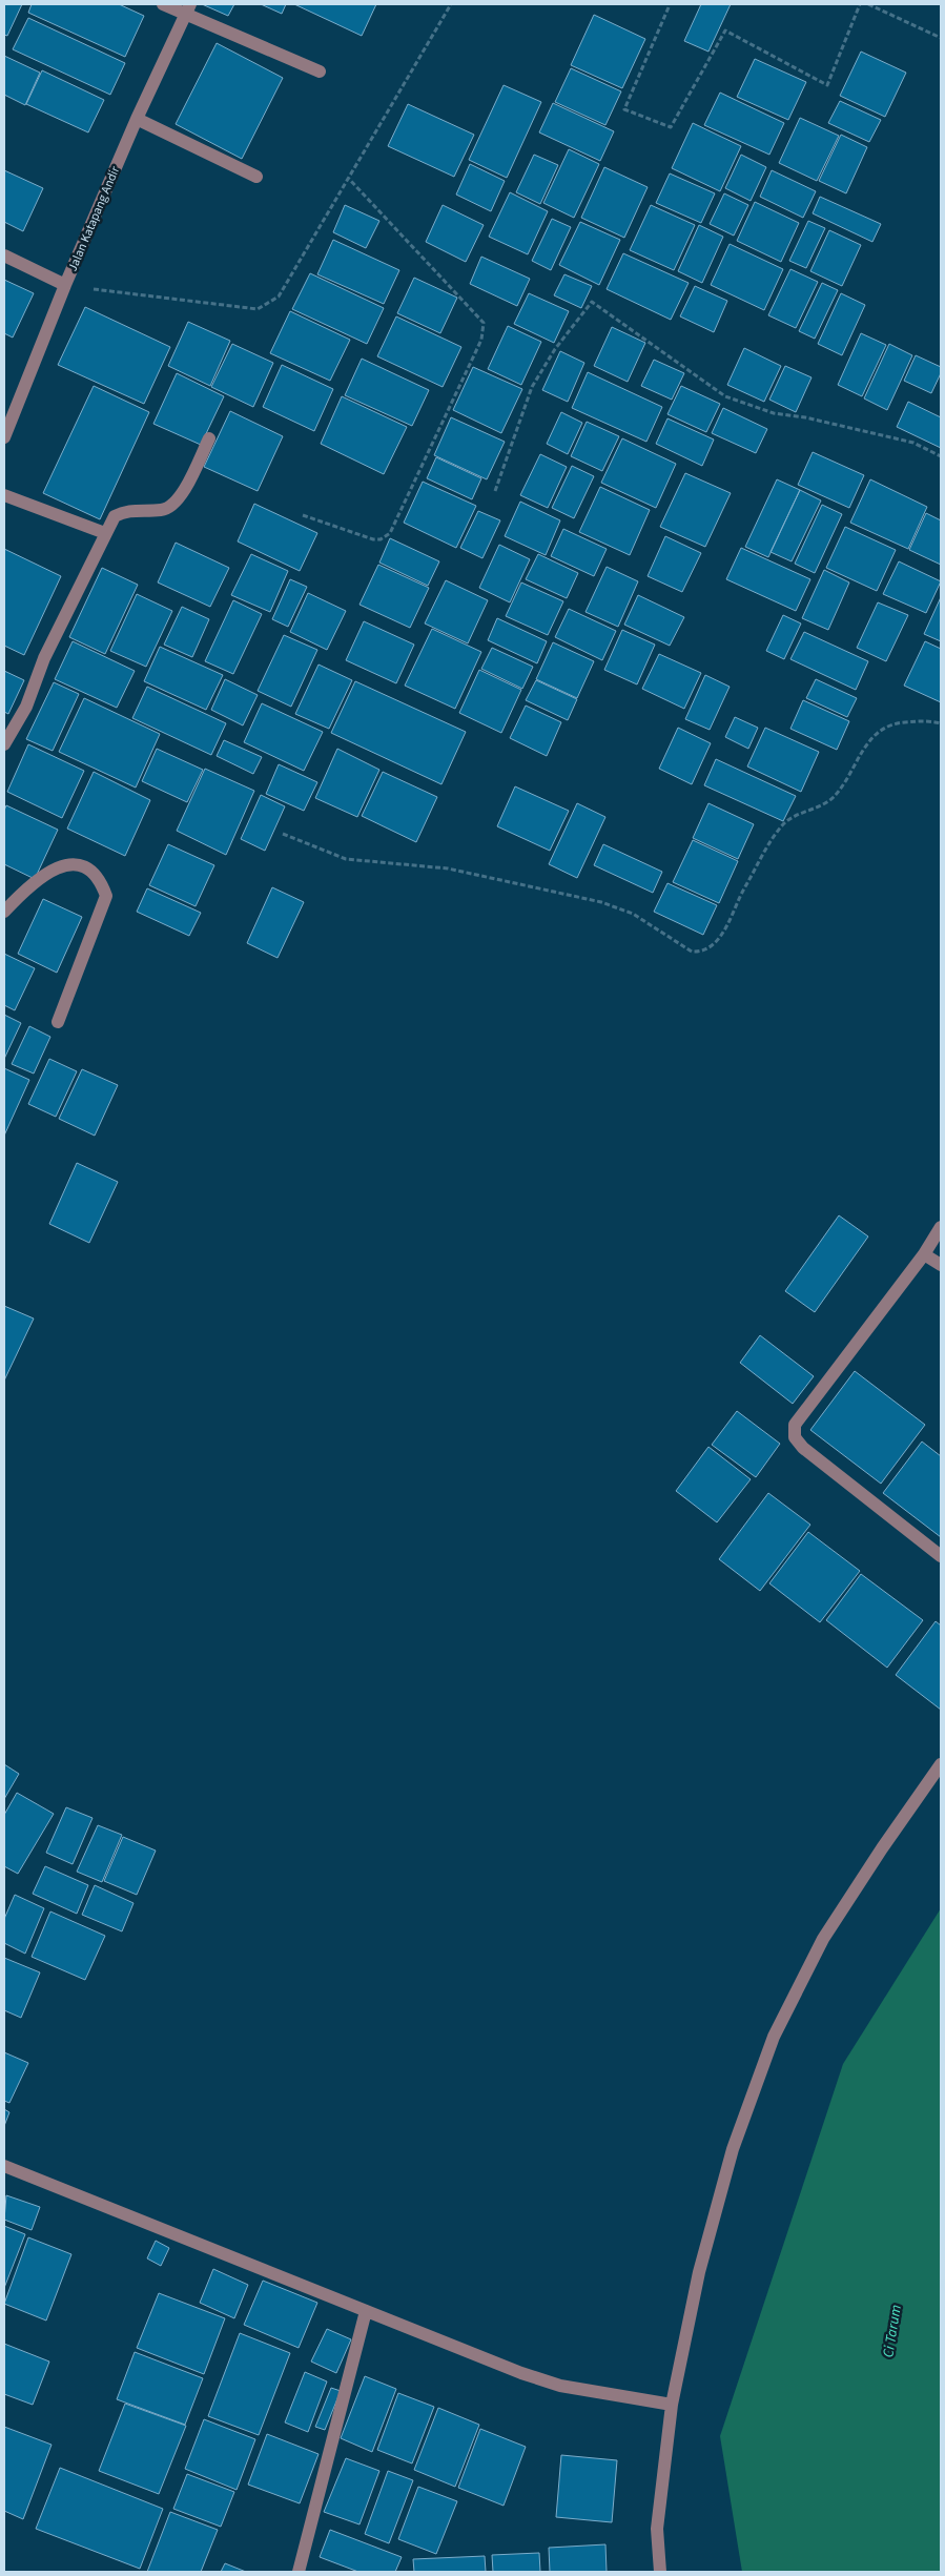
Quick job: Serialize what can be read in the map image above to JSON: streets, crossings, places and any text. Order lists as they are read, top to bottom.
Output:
{
  "streets": {
    "street": ["Jalan Katapang Andir"]
  },
  "water": ["Ci Tarum"]
}
